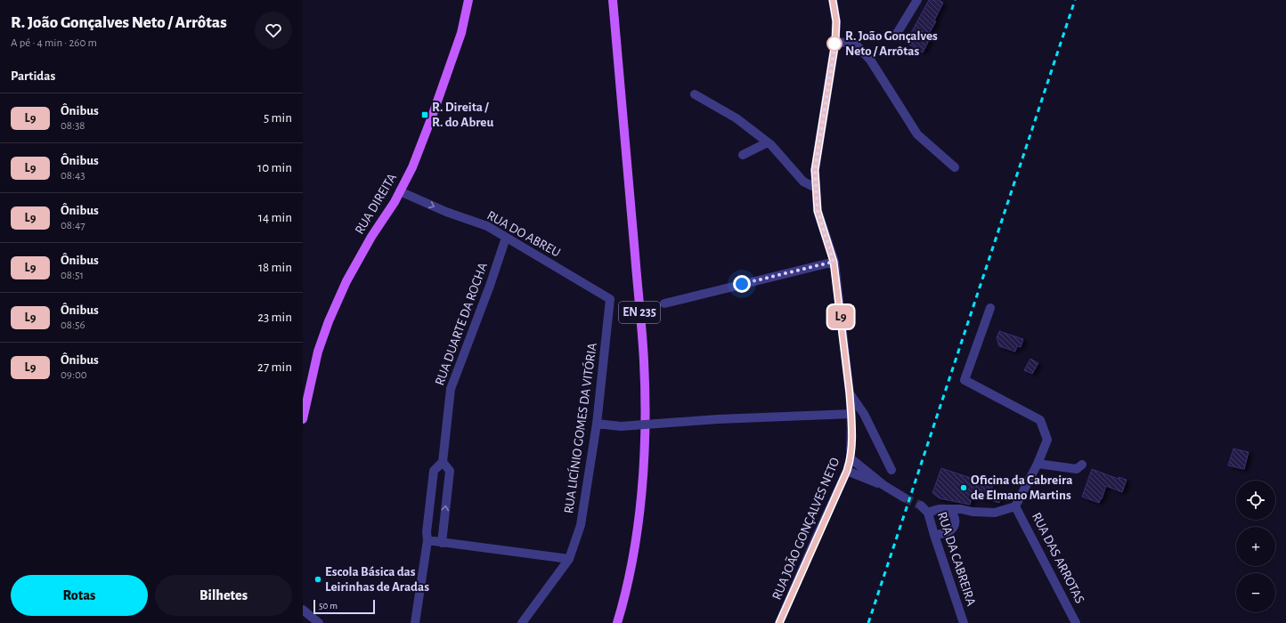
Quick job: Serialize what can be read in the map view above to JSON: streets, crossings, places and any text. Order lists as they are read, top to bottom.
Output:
{
  "streets": {
    "main road": ["RUA DIREITA", "EN 235"],
    "street": [
      "RUA DO ABREU",
      "RUA DUARTE DA ROCHA",
      "RUA LICÍNIO GOMES DA VITÓRIA",
      "RUA JOÃO GONÇALVES NETO",
      "RUA DAS ARROTAS",
      "RUA DA CABREIRA"
    ]
  },
  "crossings": [
    ["RUA DIREITA", "RUA DO ABREU"],
    ["RUA DO ABREU", "RUA DUARTE DA ROCHA"],
    ["RUA DO ABREU", "RUA LICÍNIO GOMES DA VITÓRIA"]
  ],
  "one_way": ["RUA DO ABREU"],
  "places": {
    "other": ["R. João Gonçalves Neto / Arrôtas", "Oficina da Cabreira de Elmano Martins", "Escola Básica das Leirinhas de Aradas"],
    "transit": ["R. Direita / R. do Abreu"]
  },
  "lines": ["bus line L9"],
  "scale_bar": "50 m",
  "page": {
    "heading": [
      ["R. João Gonçalves Neto / Arrôtas", "A pé · 4 min · 260 m"],
      "Partidas"
    ],
    "on_map": "L9",
    "list": [
      {
        "mark": "L9",
        "name": "Ônibus",
        "note": "08:38",
        "value": "5 min"
      },
      {
        "mark": "L9",
        "name": "Ônibus",
        "note": "08:43",
        "value": "10 min"
      },
      {
        "mark": "L9",
        "name": "Ônibus",
        "note": "08:47",
        "value": "14 min"
      },
      {
        "mark": "L9",
        "name": "Ônibus",
        "note": "08:51",
        "value": "18 min"
      },
      {
        "mark": "L9",
        "name": "Ônibus",
        "note": "08:56",
        "value": "23 min"
      },
      {
        "mark": "L9",
        "name": "Ônibus",
        "note": "09:00",
        "value": "27 min"
      }
    ],
    "map_buttons": ["+", "−"],
    "buttons": ["Rotas", "Bilhetes"],
    "scale": "50 m"
  }
}
